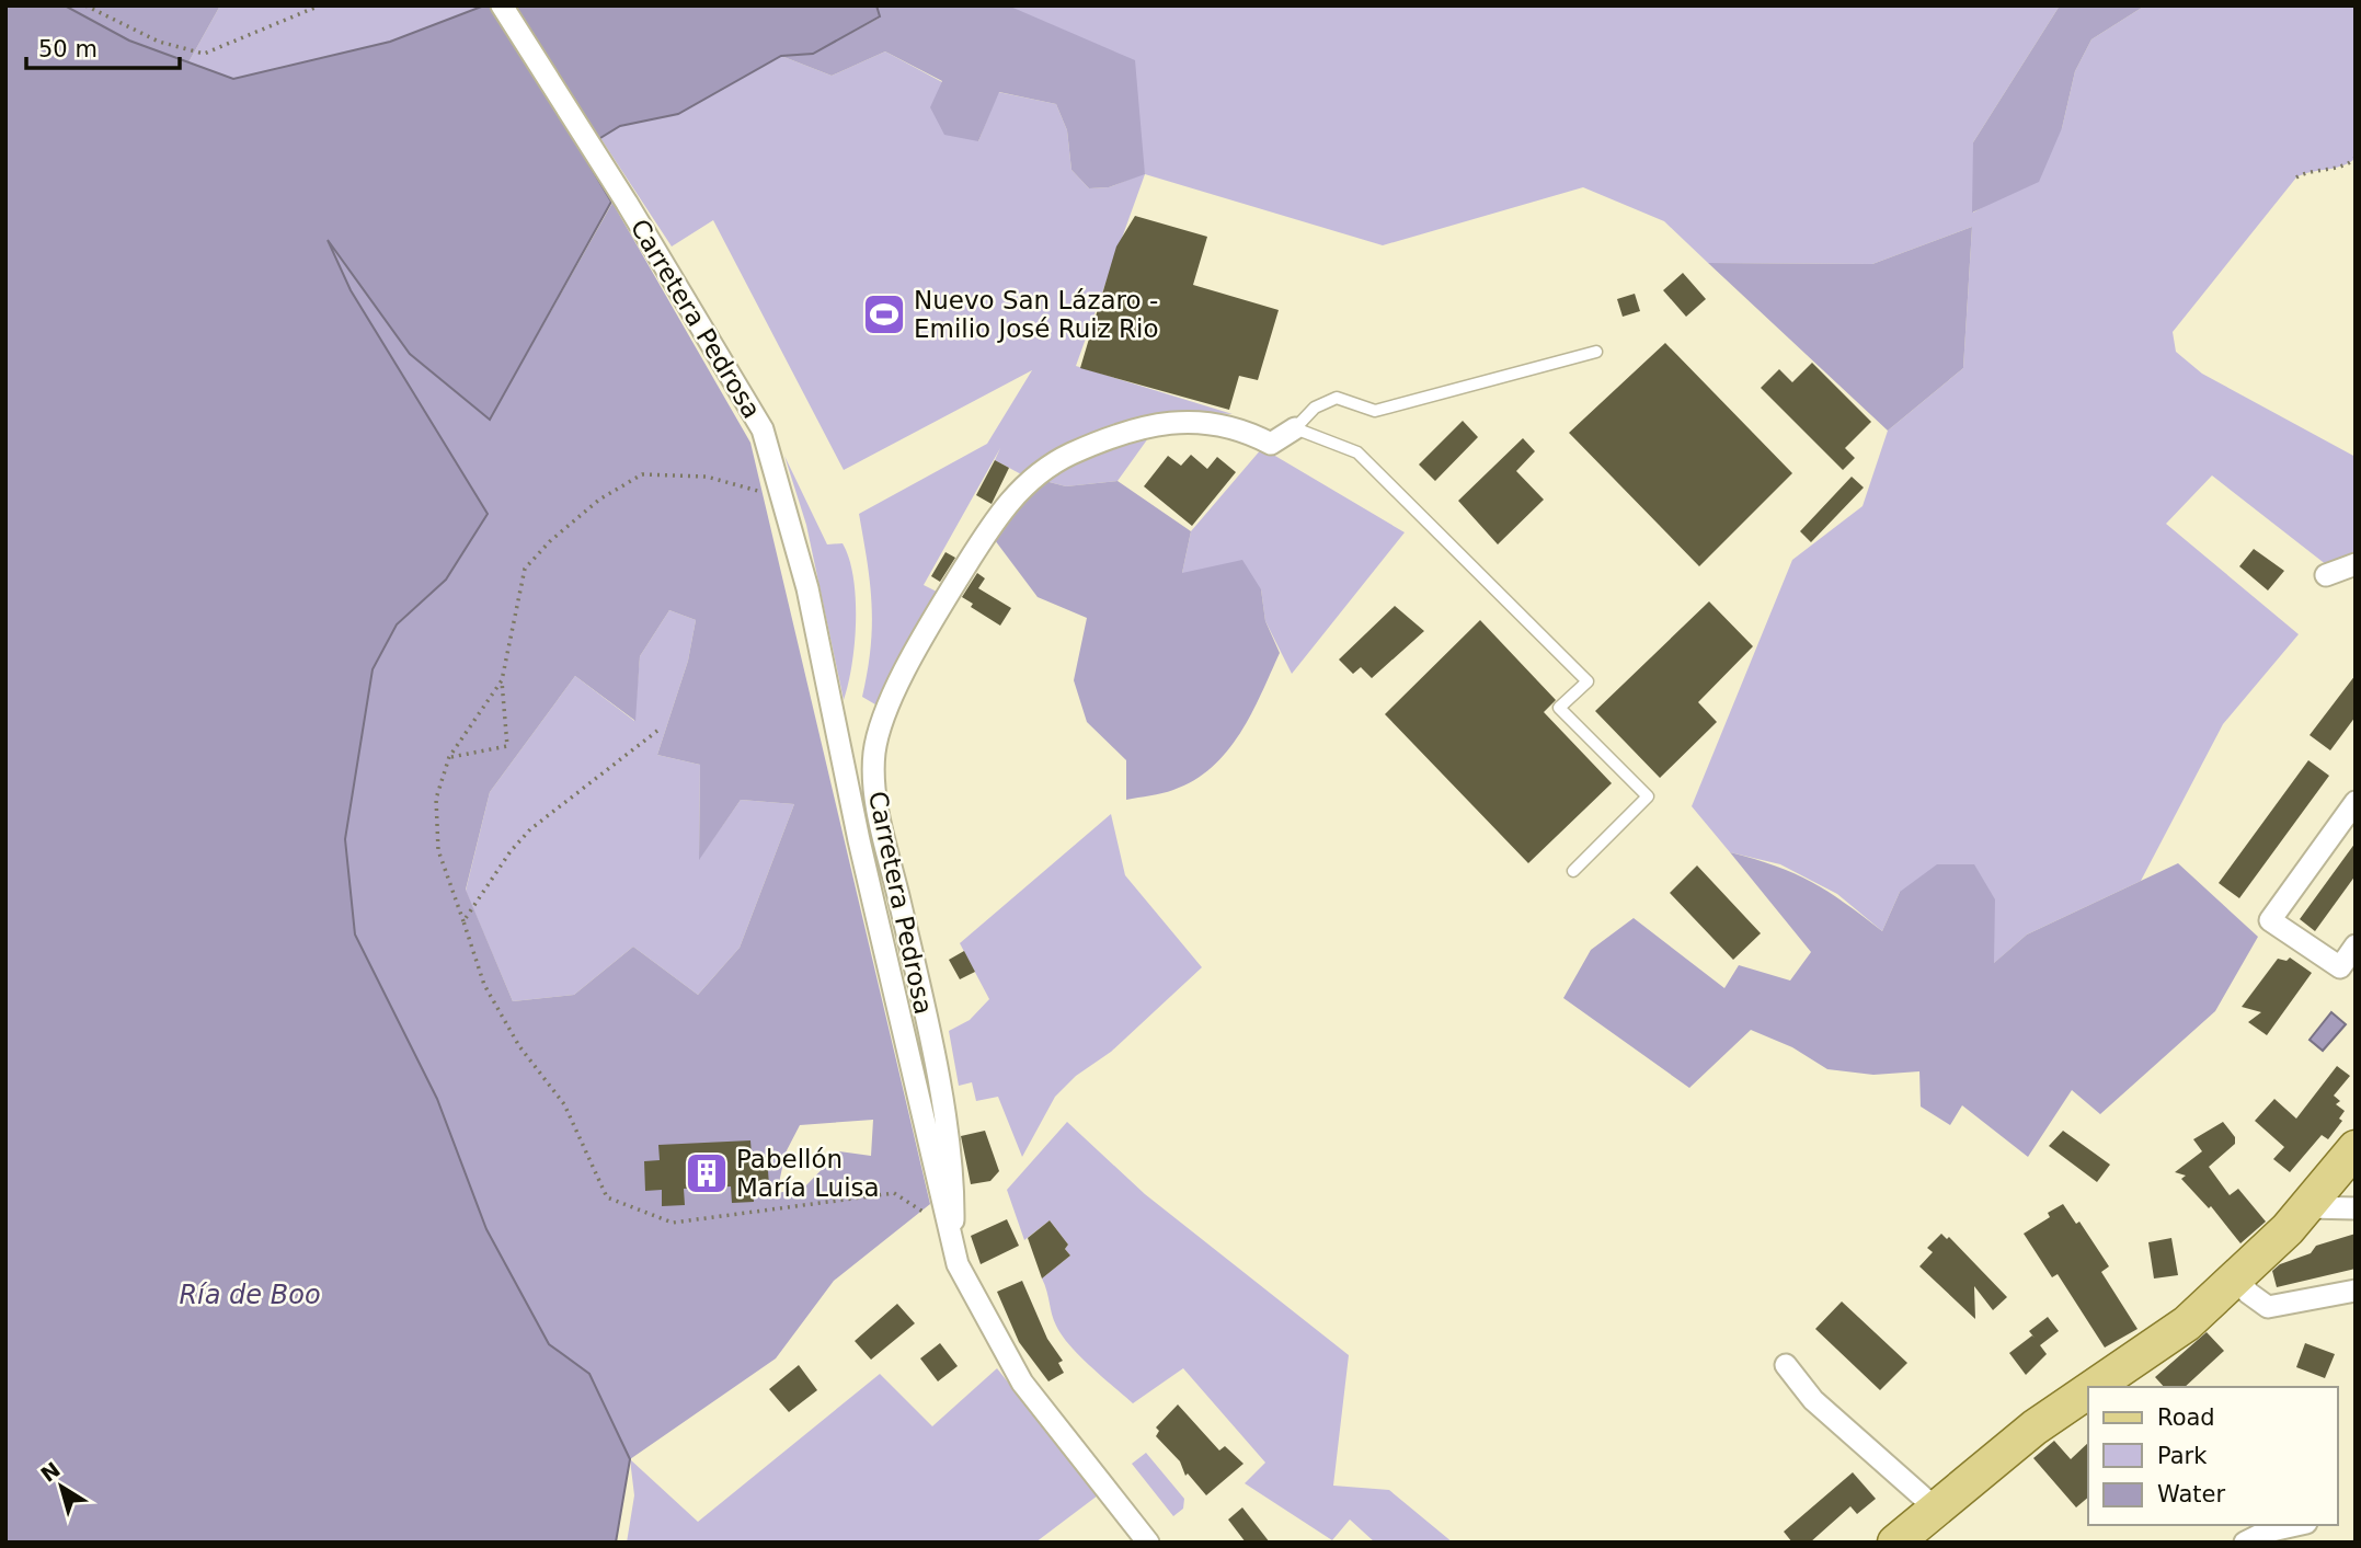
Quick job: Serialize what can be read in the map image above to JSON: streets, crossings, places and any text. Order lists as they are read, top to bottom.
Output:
{
  "streets": {
    "street": ["Carretera Pedrosa"]
  },
  "water": ["Ría de Boo"],
  "places": {
    "sports": ["Nuevo San Lázaro - Emilio José Ruiz Rio"],
    "building": ["Pabellón María Luisa"]
  },
  "legend": ["Road", "Park", "Water"],
  "scale_bar": "50 m",
  "north": "top left"
}
